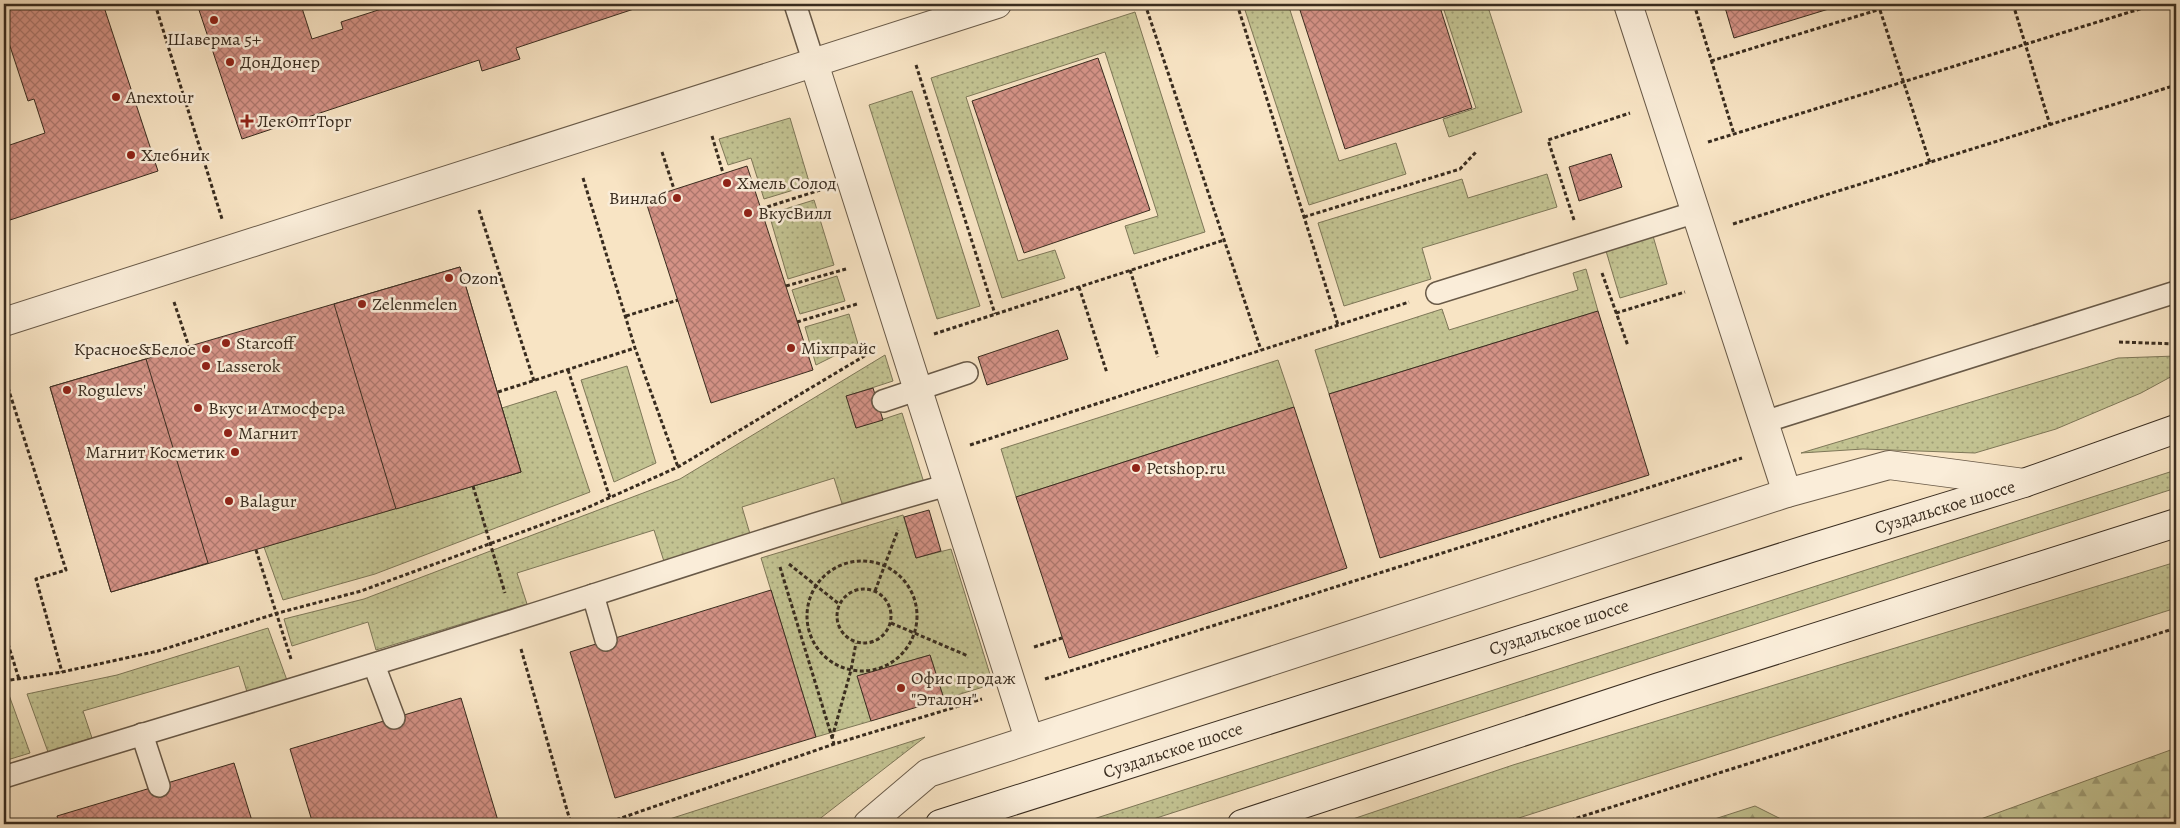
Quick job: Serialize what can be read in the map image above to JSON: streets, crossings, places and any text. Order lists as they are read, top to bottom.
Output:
{
  "streets": {
    "street": ["Суздальское шоссе"]
  },
  "places": {
    "other": [
      "Шаверма 5+",
      "ДонДонер",
      "Anextour",
      "Хлебник",
      "Хмель Солод",
      "Винлаб",
      "ВкусВилл",
      "Ozon",
      "Zelenmelen",
      "Starcoff",
      "Mixпрайс",
      "Красное&Белое",
      "Lasserok",
      "Rogulevs'",
      "Вкус и Атмосфера",
      "Магнит",
      "Магнит Косметик",
      "Petshop.ru",
      "Balagur",
      "Офис продаж \"Эталон\""
    ],
    "health": ["ЛекОптТорг"]
  }
}
